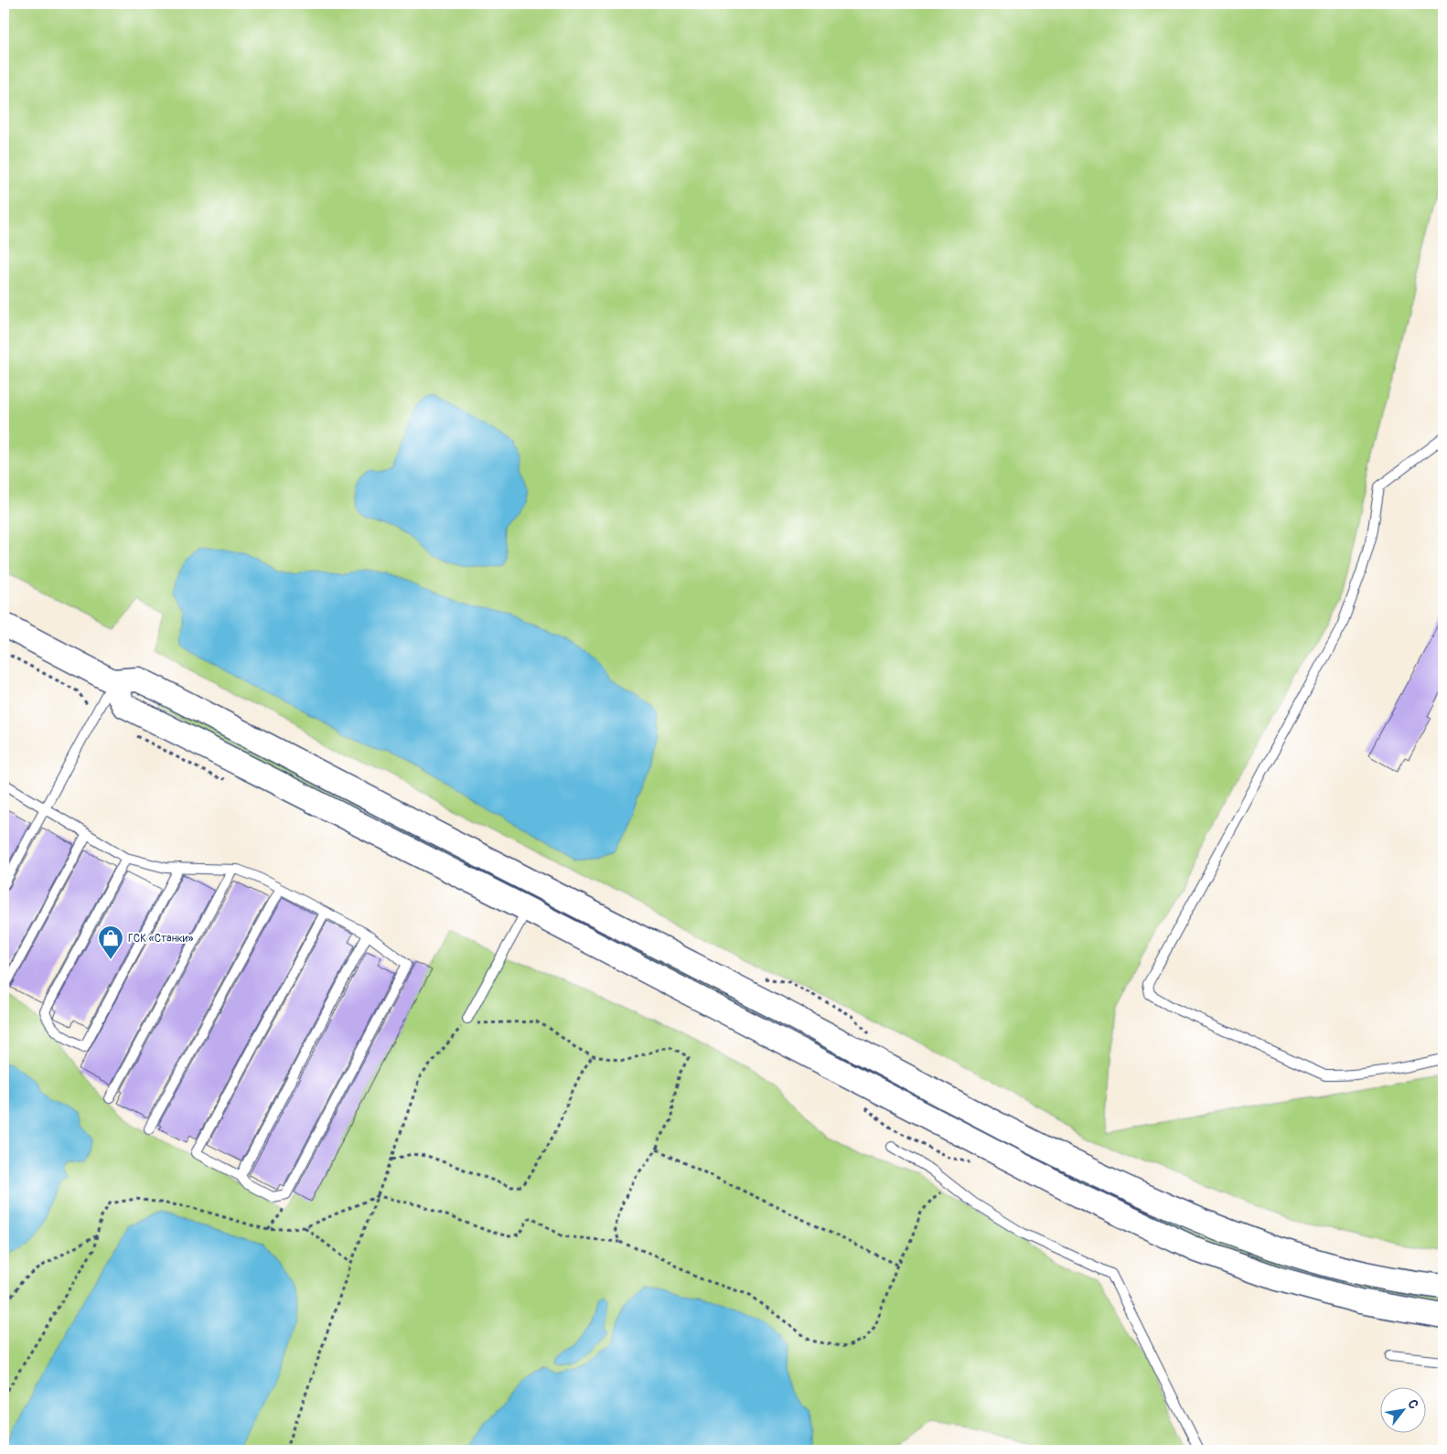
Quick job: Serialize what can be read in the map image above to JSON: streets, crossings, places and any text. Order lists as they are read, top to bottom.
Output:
{
  "places": {
    "shop": ["ГСК «Станки»"]
  },
  "north": "top right"
}
